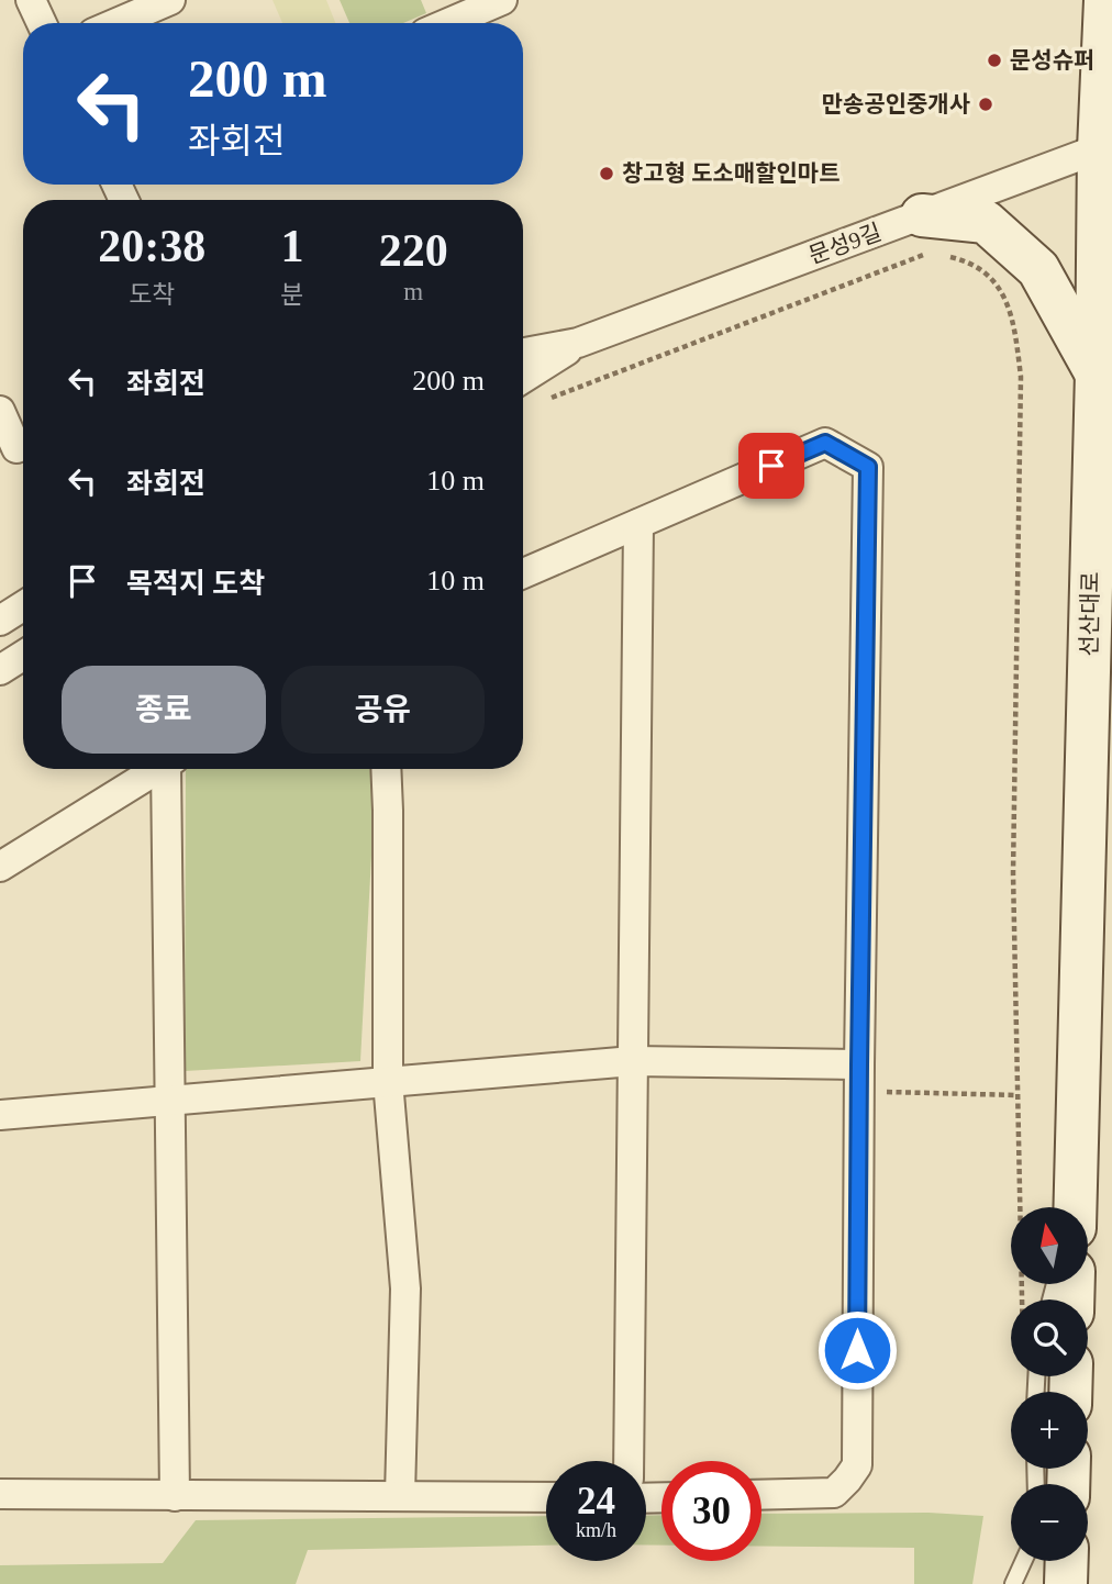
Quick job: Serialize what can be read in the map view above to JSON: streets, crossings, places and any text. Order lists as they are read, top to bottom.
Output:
{
  "streets": {
    "main road": ["선산대로"],
    "street": ["문성9길"]
  },
  "crossings": [
    ["문성9길", "선산대로"]
  ],
  "places": ["문성슈퍼", "만송공인중개사", "창고형 도소매할인마트"],
  "north": "top",
  "page": {
    "turn": ["200 m", "좌회전"],
    "eta": [
      "20:38",
      "도착",
      "1",
      "분",
      "220",
      "m"
    ],
    "list": [
      {
        "name": "좌회전",
        "value": "200 m"
      },
      {
        "name": "좌회전",
        "value": "10 m"
      },
      {
        "name": "목적지 도착",
        "value": "10 m"
      }
    ],
    "buttons": ["종료", "공유"],
    "map_buttons": ["+", "−"],
    "speed": "24 km/h",
    "limit": "30"
  }
}
